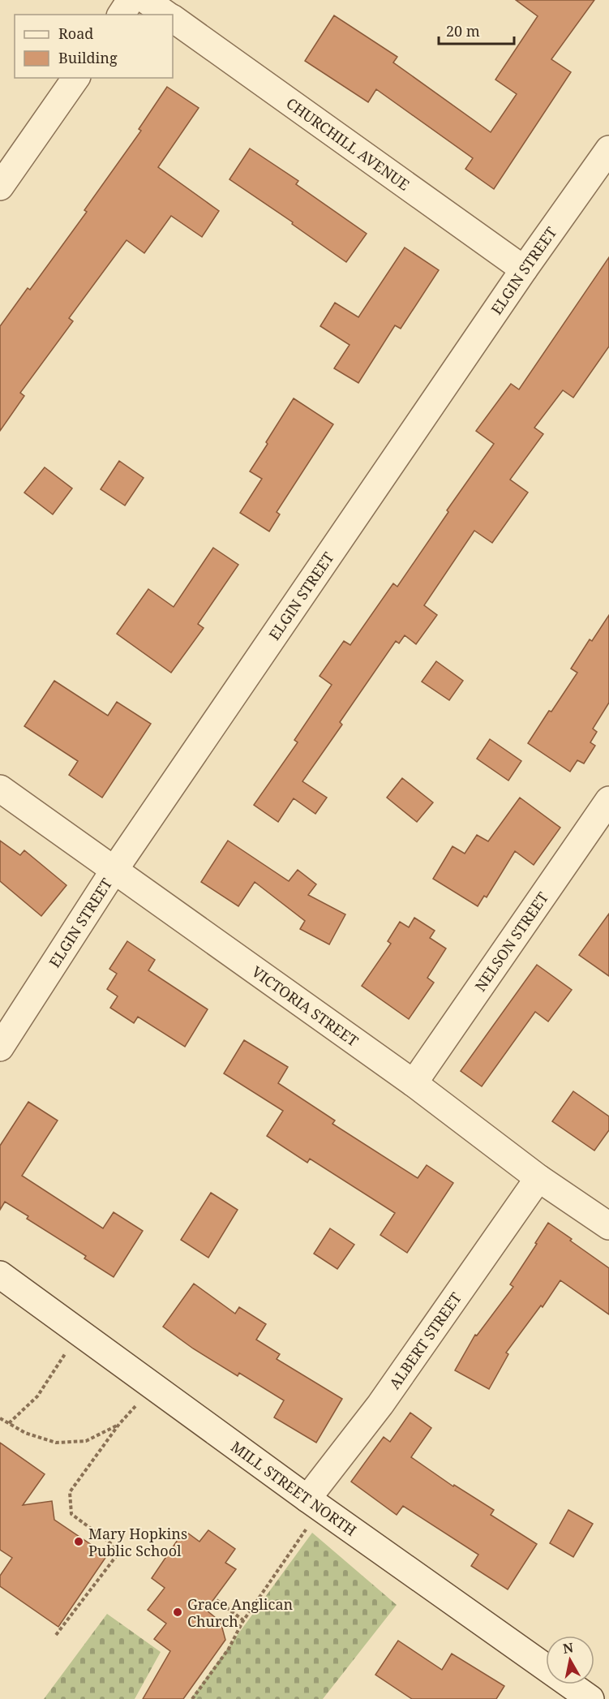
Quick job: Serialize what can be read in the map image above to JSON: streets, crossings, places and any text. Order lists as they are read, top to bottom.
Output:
{
  "streets": {
    "street": [
      "CHURCHILL AVENUE",
      "ELGIN STREET",
      "NELSON STREET",
      "VICTORIA STREET",
      "ALBERT STREET",
      "MILL STREET NORTH"
    ]
  },
  "crossings": [
    ["CHURCHILL AVENUE", "ELGIN STREET"],
    ["ELGIN STREET", "VICTORIA STREET"],
    ["NELSON STREET", "VICTORIA STREET"],
    ["VICTORIA STREET", "ALBERT STREET"],
    ["ALBERT STREET", "MILL STREET NORTH"]
  ],
  "places": ["Mary Hopkins Public School", "Grace Anglican Church"],
  "legend": ["Road", "Building"],
  "scale_bar": "20 m",
  "north": "top"
}
